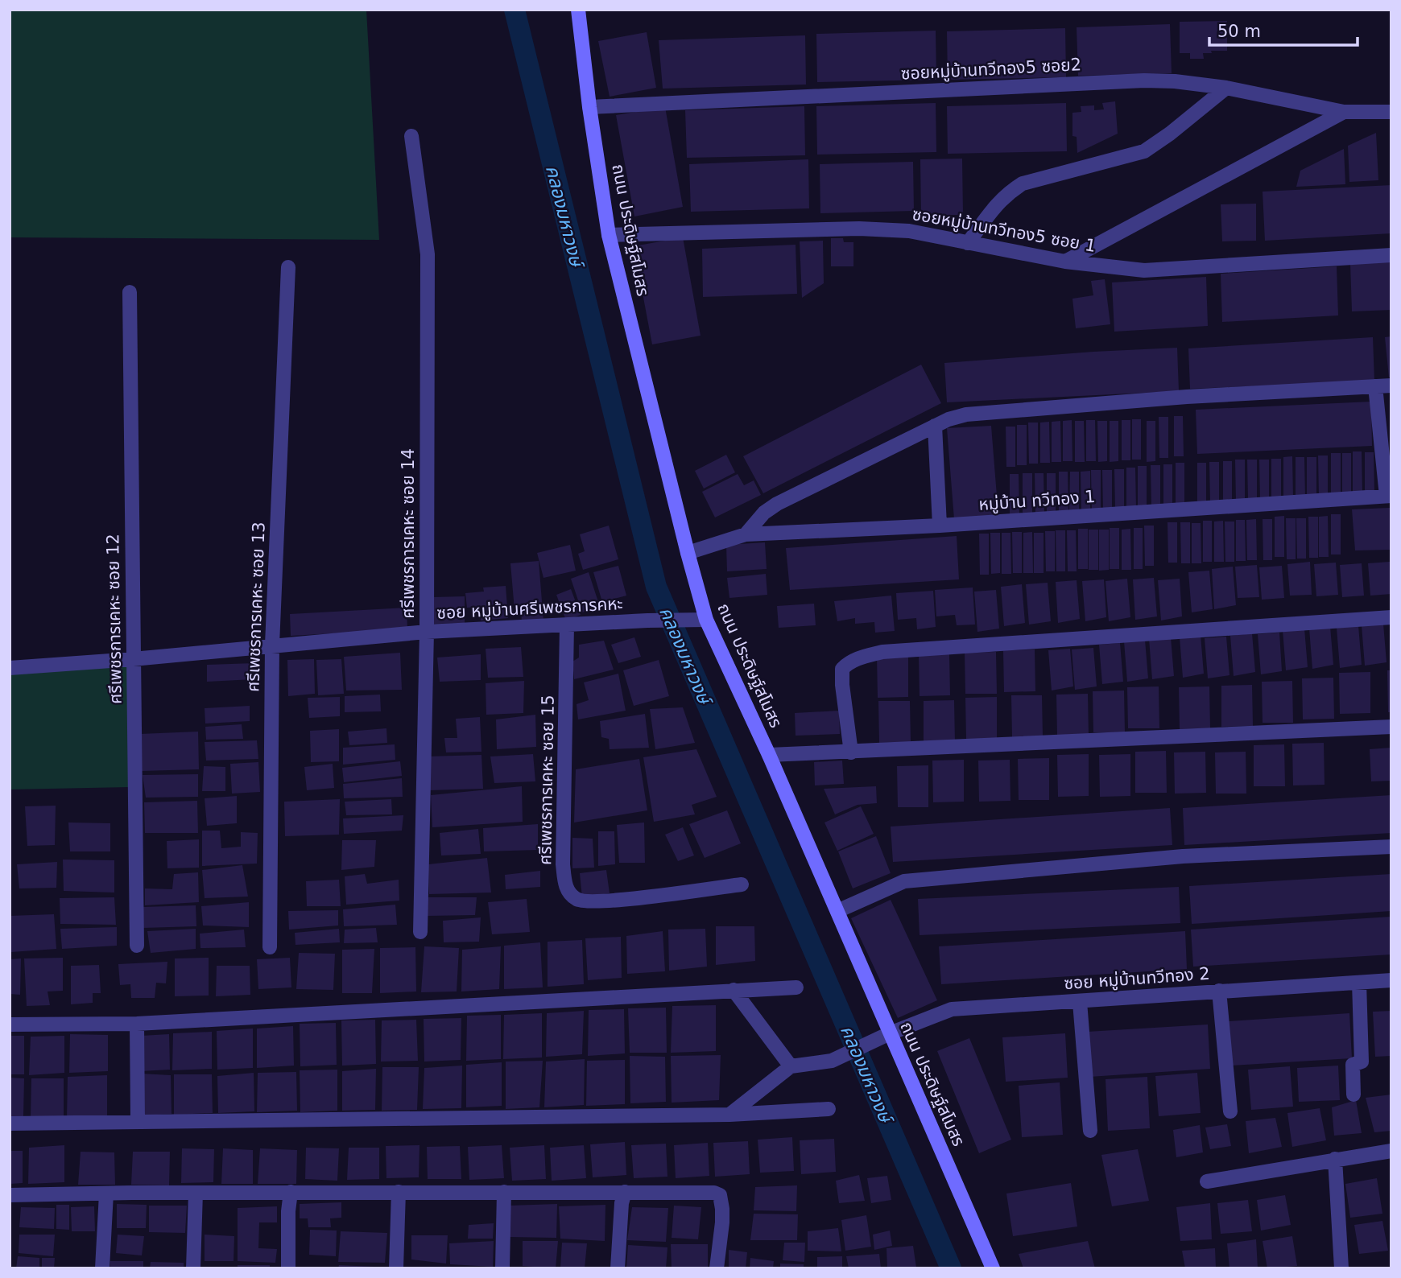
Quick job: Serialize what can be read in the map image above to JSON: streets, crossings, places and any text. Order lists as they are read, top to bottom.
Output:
{
  "streets": {
    "street": [
      "ซอยหมู่บ้านทวีทอง5 ซอย2",
      "ถนน ประดิษฐ์สโมสร",
      "ซอยหมู่บ้านทวีทอง5 ซอย 1",
      "หมู่บ้าน ทวีทอง 1",
      "ศรีเพชรการเคหะ ซอย 14",
      "ศรีเพชรการเคหะ ซอย 13",
      "ซอย หมู่บ้านศรีเพชรการคหะ",
      "ศรีเพชรการเคหะ ซอย 12",
      "ศรีเพชรการเคหะ ซอย 15",
      "ซอย หมู่บ้านทวีทอง 2"
    ]
  },
  "crossings": [
    ["ซอยหมู่บ้านทวีทอง5 ซอย2", "ถนน ประดิษฐ์สโมสร"],
    ["ถนน ประดิษฐ์สโมสร", "ซอยหมู่บ้านทวีทอง5 ซอย 1"],
    ["ถนน ประดิษฐ์สโมสร", "หมู่บ้าน ทวีทอง 1"],
    ["ถนน ประดิษฐ์สโมสร", "ซอย หมู่บ้านศรีเพชรการคหะ"],
    ["ถนน ประดิษฐ์สโมสร", "ซอย หมู่บ้านทวีทอง 2"],
    ["ศรีเพชรการเคหะ ซอย 14", "ซอย หมู่บ้านศรีเพชรการคหะ"],
    ["ศรีเพชรการเคหะ ซอย 13", "ซอย หมู่บ้านศรีเพชรการคหะ"],
    ["ซอย หมู่บ้านศรีเพชรการคหะ", "ศรีเพชรการเคหะ ซอย 12"],
    ["ซอย หมู่บ้านศรีเพชรการคหะ", "ศรีเพชรการเคหะ ซอย 15"]
  ],
  "water": ["คลองมหาวงษ์"],
  "scale_bar": "50 m"
}
